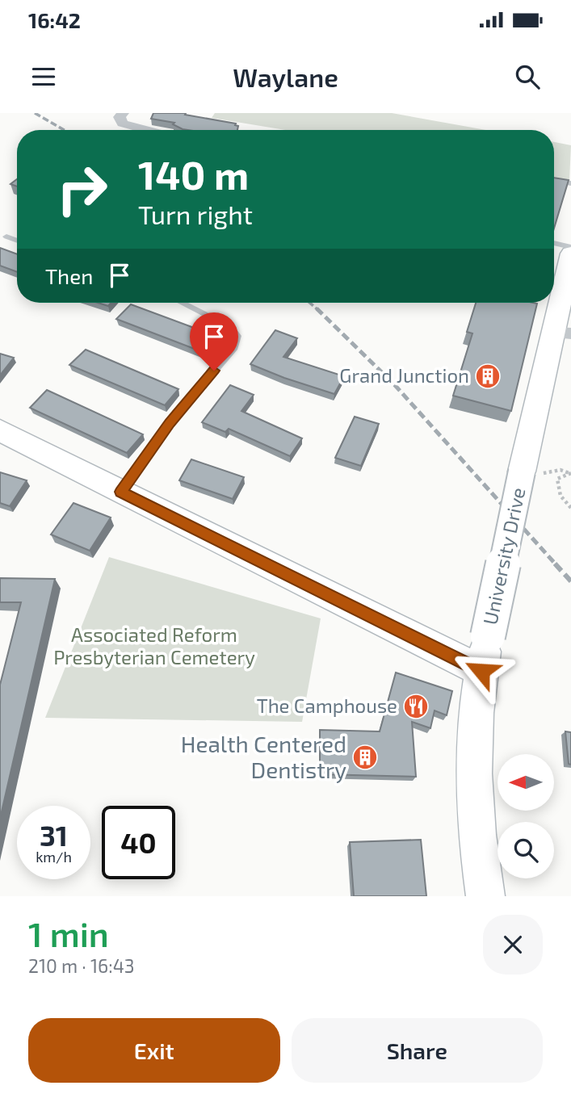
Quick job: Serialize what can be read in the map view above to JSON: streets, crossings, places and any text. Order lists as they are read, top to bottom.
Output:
{
  "streets": {
    "street": ["University Drive"]
  },
  "parks": ["Associated Reform Presbyterian Cemetery"],
  "places": {
    "building": ["Grand Junction", "Health Centered Dentistry"],
    "restaurant": ["The Camphouse"]
  },
  "north": "left",
  "page": {
    "status": "16:42",
    "header": "Waylane",
    "turn": ["140 m", "Turn right"],
    "then": "Then",
    "speed": "31 km/h",
    "limit": "40",
    "heading": ["1 min", "210 m · 16:43"],
    "buttons": ["Exit", "Share"]
  }
}
